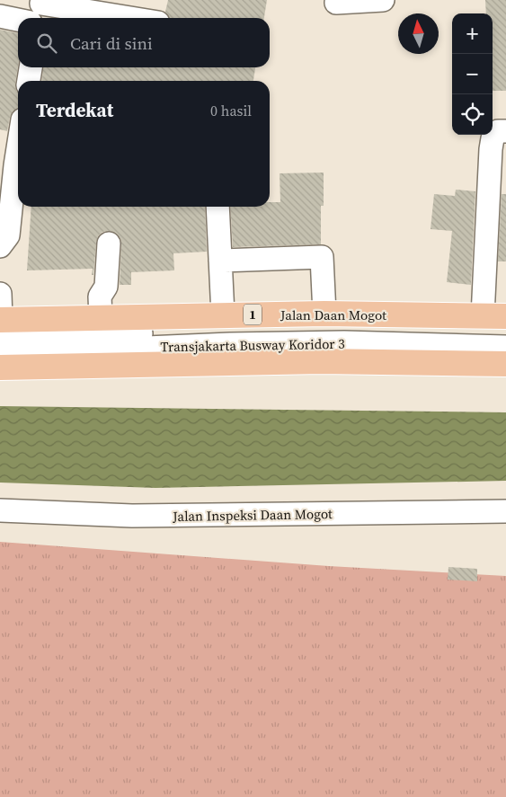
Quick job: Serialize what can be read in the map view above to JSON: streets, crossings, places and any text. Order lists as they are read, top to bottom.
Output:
{
  "streets": {
    "highway": ["1", "Jalan Daan Mogot"],
    "street": ["Transjakarta Busway Koridor 3", "Jalan Inspeksi Daan Mogot"]
  },
  "crossings": [
    ["Jalan Daan Mogot", "Transjakarta Busway Koridor 3"]
  ],
  "north": "top",
  "page": {
    "map_buttons": ["+", "−"],
    "search": "Cari di sini",
    "heading": ["Terdekat", "0 hasil"]
  }
}
